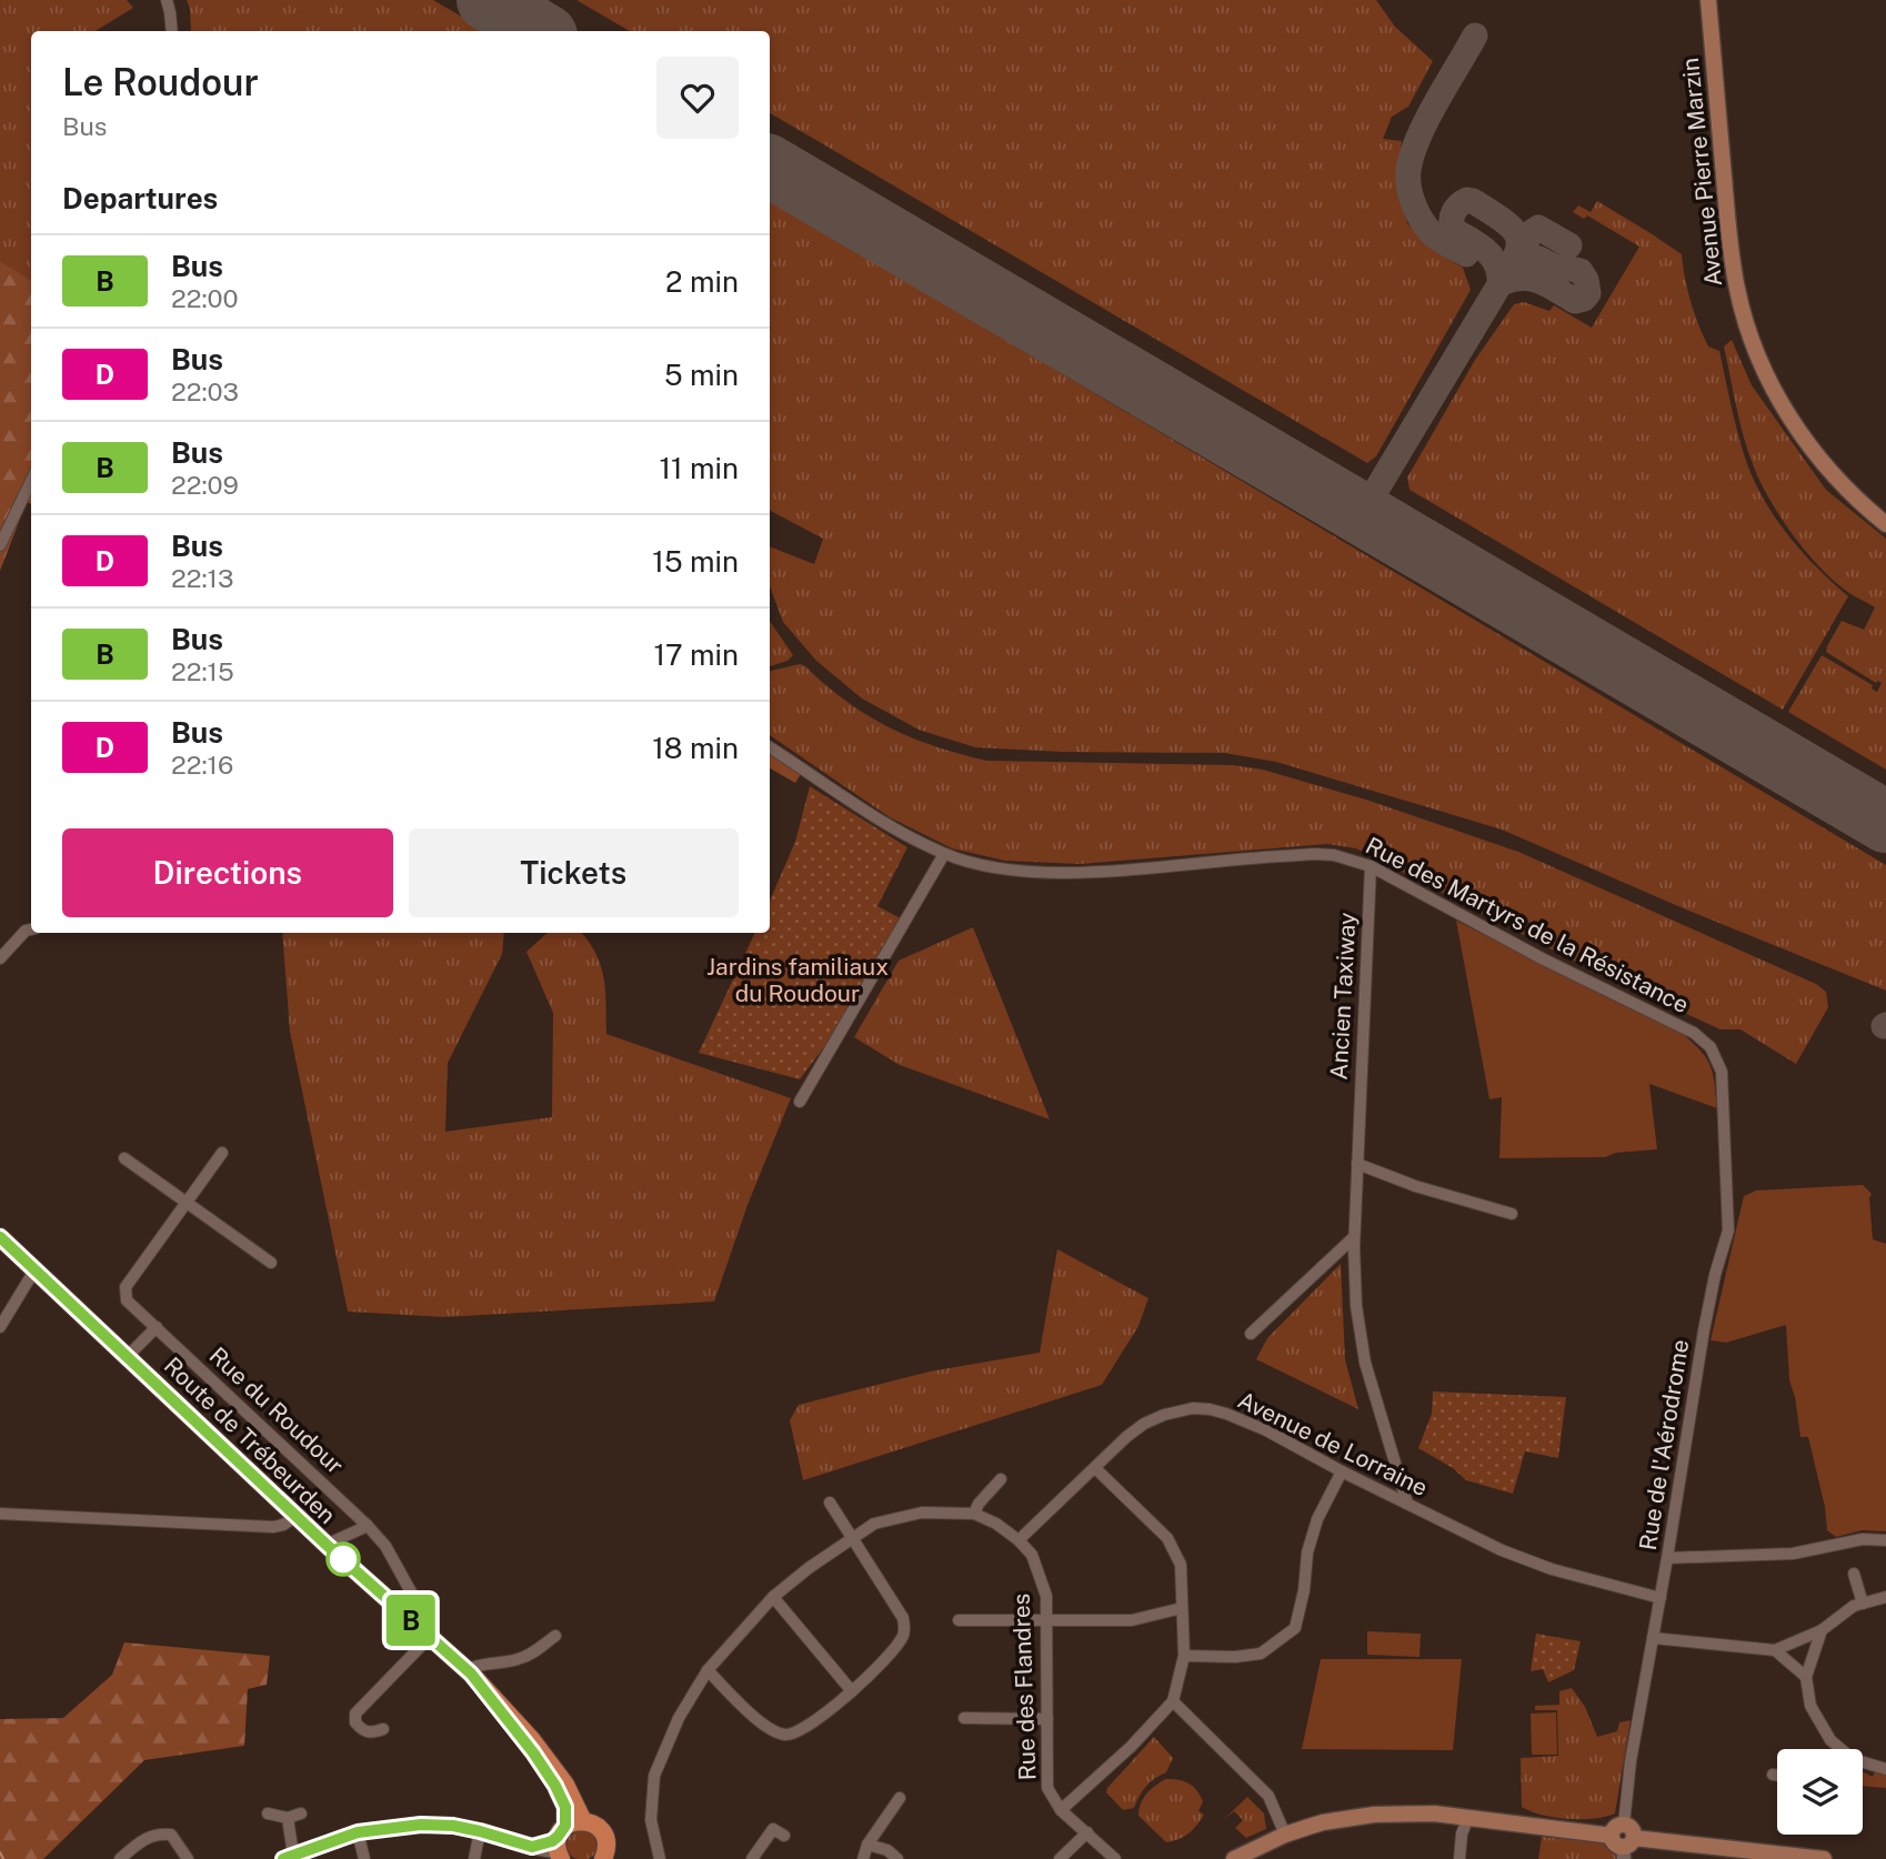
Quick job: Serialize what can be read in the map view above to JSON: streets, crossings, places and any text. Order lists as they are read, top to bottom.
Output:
{
  "streets": {
    "main road": ["Avenue Pierre Marzin", "Route de Trébeurden"],
    "street": [
      "Rue des Martyrs de la Résistance",
      "Ancien Taxiway",
      "Rue du Roudour",
      "Avenue de Lorraine",
      "Rue de l'Aérodrome",
      "Rue des Flandres"
    ]
  },
  "crossings": [
    ["Rue des Martyrs de la Résistance", "Ancien Taxiway"],
    ["Rue des Martyrs de la Résistance", "Rue de l'Aérodrome"],
    ["Ancien Taxiway", "Avenue de Lorraine"],
    ["Rue du Roudour", "Route de Trébeurden"],
    ["Avenue de Lorraine", "Rue de l'Aérodrome"],
    ["Avenue de Lorraine", "Rue des Flandres"]
  ],
  "parks": ["Jardins familiaux du Roudour"],
  "lines": ["bus line B"],
  "page": {
    "on_map": "B",
    "heading": [
      ["Le Roudour", "Bus"],
      "Departures"
    ],
    "list": [
      {
        "mark": "B",
        "name": "Bus",
        "note": "22:00",
        "value": "2 min"
      },
      {
        "mark": "D",
        "name": "Bus",
        "note": "22:03",
        "value": "5 min"
      },
      {
        "mark": "B",
        "name": "Bus",
        "note": "22:09",
        "value": "11 min"
      },
      {
        "mark": "D",
        "name": "Bus",
        "note": "22:13",
        "value": "15 min"
      },
      {
        "mark": "B",
        "name": "Bus",
        "note": "22:15",
        "value": "17 min"
      },
      {
        "mark": "D",
        "name": "Bus",
        "note": "22:16",
        "value": "18 min"
      }
    ],
    "buttons": ["Directions", "Tickets"]
  }
}
